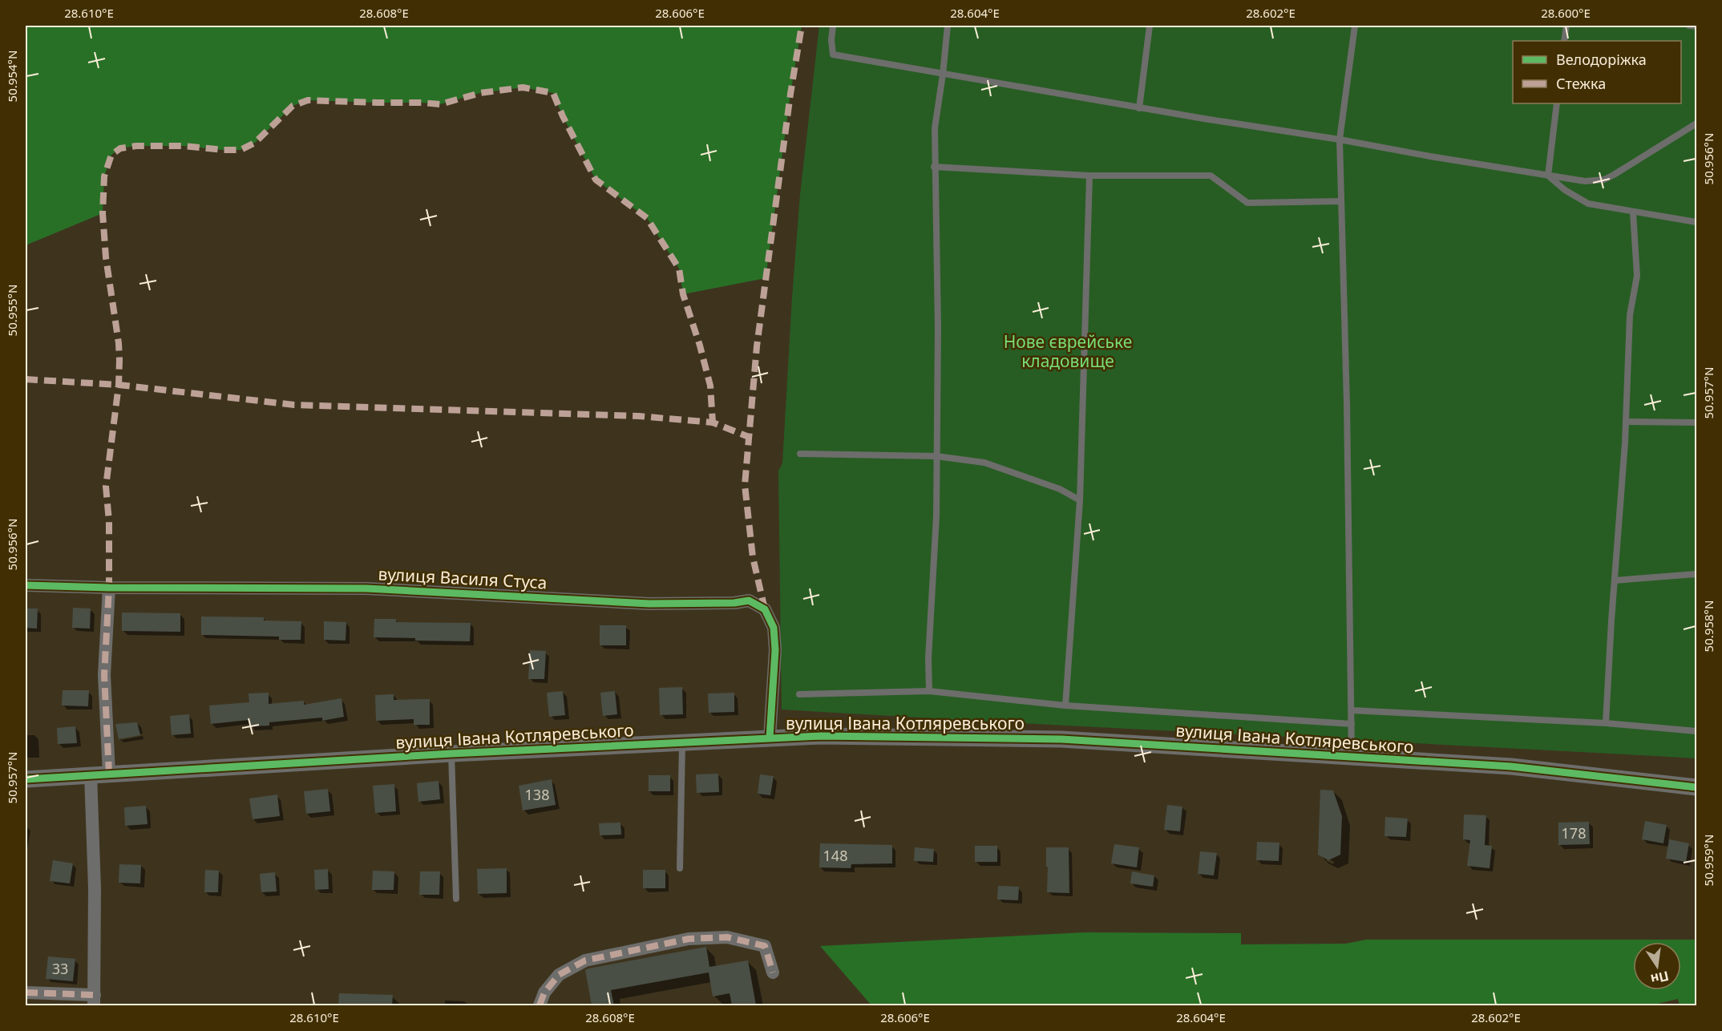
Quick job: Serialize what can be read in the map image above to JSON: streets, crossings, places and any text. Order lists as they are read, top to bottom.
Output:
{
  "streets": {
    "street": ["вулиця Василя Стуса", "вулиця Івана Котляревського"]
  },
  "crossings": [
    ["вулиця Василя Стуса", "вулиця Івана Котляревського"]
  ],
  "parks": ["Нове єврейське кладовище"],
  "house_numbers": [
    "138",
    "178",
    "148",
    "33"
  ],
  "legend": ["Велодоріжка", "Стежка"],
  "north": "bottom",
  "coordinates": [
    "28.610°E",
    "28.608°E",
    "28.606°E",
    "28.604°E",
    "28.602°E",
    "28.600°E",
    "50.954°N",
    "50.956°N",
    "50.955°N",
    "50.957°N",
    "50.958°N",
    "50.959°N"
  ]
}
